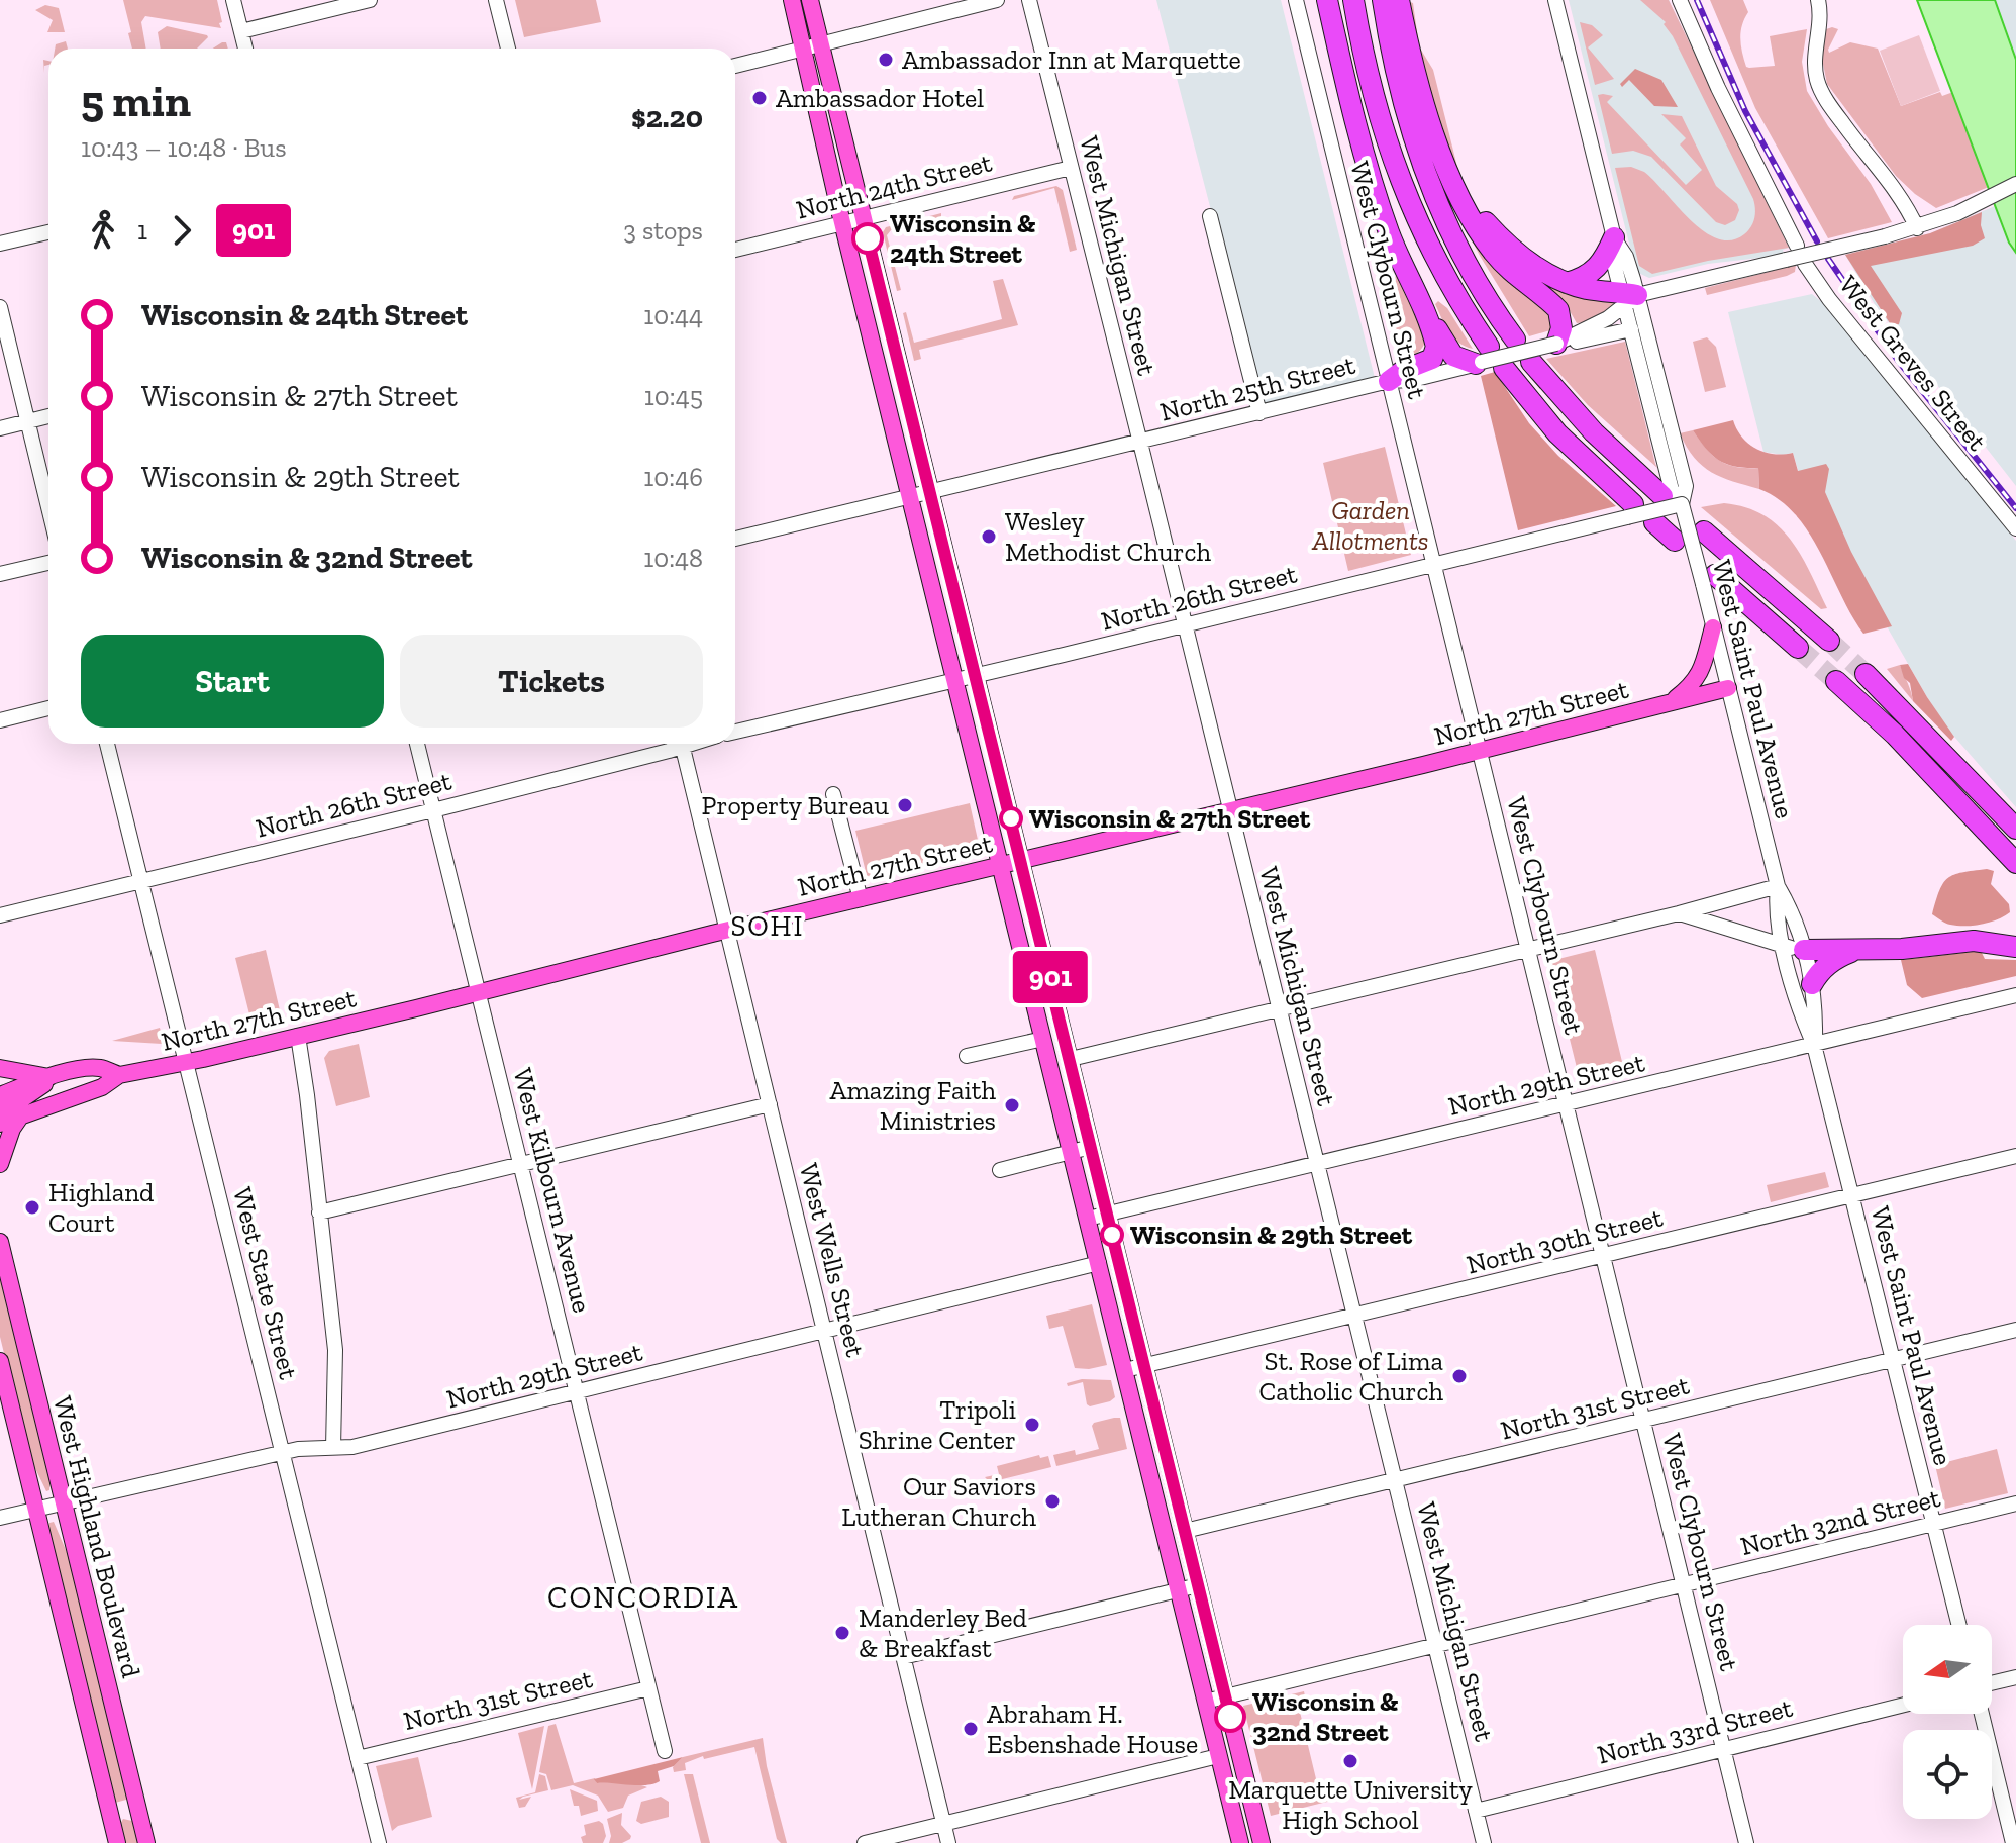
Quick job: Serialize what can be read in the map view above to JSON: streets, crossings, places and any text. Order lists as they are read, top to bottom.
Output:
{
  "streets": {
    "main road": ["North 27th Street", "West Highland Boulevard"],
    "street": [
      "North 24th Street",
      "West Michigan Street",
      "West Clybourn Street",
      "West Greves Street",
      "North 25th Street",
      "North 26th Street",
      "West Saint Paul Avenue",
      "North 29th Street",
      "West Kilbourn Avenue",
      "North 30th Street",
      "West Wells Street",
      "West State Street",
      "North 31st Street",
      "North 32nd Street",
      "North 33rd Street"
    ]
  },
  "crossings": [
    ["North 24th Street", "West Michigan Street"],
    ["West Michigan Street", "North 25th Street"],
    ["West Michigan Street", "North 26th Street"],
    ["West Michigan Street", "North 27th Street"],
    ["West Michigan Street", "North 29th Street"],
    ["West Michigan Street", "North 30th Street"],
    ["West Michigan Street", "North 31st Street"],
    ["West Michigan Street", "North 32nd Street"],
    ["West Michigan Street", "North 33rd Street"],
    ["West Clybourn Street", "North 25th Street"],
    ["West Clybourn Street", "North 26th Street"],
    ["West Clybourn Street", "North 27th Street"],
    ["West Clybourn Street", "North 29th Street"],
    ["West Clybourn Street", "North 30th Street"],
    ["West Clybourn Street", "North 31st Street"],
    ["West Clybourn Street", "North 32nd Street"],
    ["West Clybourn Street", "North 33rd Street"],
    ["North 25th Street", "West Saint Paul Avenue"],
    ["North 26th Street", "West Saint Paul Avenue"],
    ["North 26th Street", "West Kilbourn Avenue"],
    ["North 26th Street", "West State Street"],
    ["West Saint Paul Avenue", "North 27th Street"],
    ["West Saint Paul Avenue", "North 29th Street"],
    ["West Saint Paul Avenue", "North 30th Street"],
    ["West Saint Paul Avenue", "North 31st Street"],
    ["West Saint Paul Avenue", "North 32nd Street"],
    ["North 27th Street", "West Kilbourn Avenue"],
    ["North 27th Street", "West Wells Street"],
    ["North 27th Street", "West State Street"],
    ["North 29th Street", "West Kilbourn Avenue"],
    ["North 29th Street", "West Wells Street"],
    ["North 29th Street", "West State Street"],
    ["North 29th Street", "West Highland Boulevard"],
    ["West Kilbourn Avenue", "North 31st Street"],
    ["West State Street", "North 31st Street"]
  ],
  "districts": ["SOHI", "CONCORDIA"],
  "parks": ["Garden Allotments"],
  "places": [
    "Ambassador Inn at Marquette",
    "Ambassador Hotel",
    "Wisconsin & 24th Street",
    "Wesley Methodist Church",
    "Property Bureau",
    "Wisconsin & 27th Street",
    "Amazing Faith Ministries",
    "Highland Court",
    "Wisconsin & 29th Street",
    "St. Rose of Lima Catholic Church",
    "Tripoli Shrine Center",
    "Our Saviors Lutheran Church",
    "Manderley Bed & Breakfast",
    "Wisconsin & 32nd Street",
    "Abraham H. Esbenshade House",
    "Marquette University High School"
  ],
  "lines": ["bus line 901"],
  "north": "left",
  "page": {
    "on_map": "901",
    "heading": ["5 min", "10:43 – 10:48 · Bus", "$2.20"],
    "legs": ["1", "901", "3 stops"],
    "list": [
      {
        "name": "Wisconsin & 24th Street",
        "value": "10:44"
      },
      {
        "name": "Wisconsin & 27th Street",
        "value": "10:45"
      },
      {
        "name": "Wisconsin & 29th Street",
        "value": "10:46"
      },
      {
        "name": "Wisconsin & 32nd Street",
        "value": "10:48"
      }
    ],
    "buttons": ["Start", "Tickets"]
  }
}
